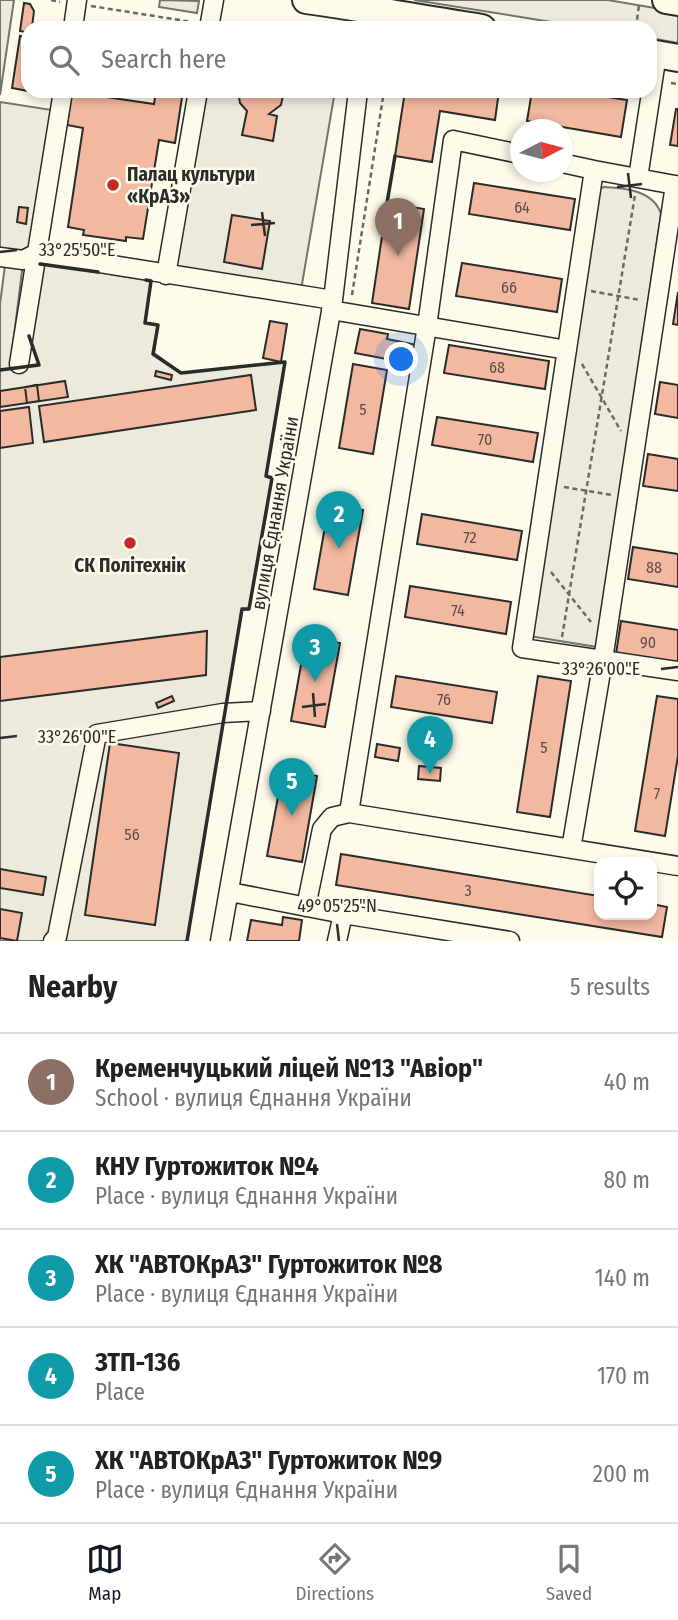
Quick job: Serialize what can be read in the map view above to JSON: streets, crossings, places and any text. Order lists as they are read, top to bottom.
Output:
{
  "streets": {
    "street": ["вулиця Єднання України"]
  },
  "places": ["Палац культури «КрАЗ»", "СК Політехнік"],
  "house_numbers": [
    "64",
    "66",
    "68",
    "5",
    "70",
    "72",
    "88",
    "74",
    "90",
    "76",
    "5",
    "7",
    "56",
    "3"
  ],
  "north": "right",
  "page": {
    "search": "Search here",
    "pins": [
      "1",
      "2",
      "3",
      "4",
      "5"
    ],
    "heading": ["Nearby", "5 results"],
    "list": [
      {
        "mark": "1",
        "name": "Кременчуцький ліцей №13 \"Авіор\"",
        "note": "School · вулиця Єднання України",
        "value": "40 m"
      },
      {
        "mark": "2",
        "name": "КНУ Гуртожиток №4",
        "note": "Place · вулиця Єднання України",
        "value": "80 m"
      },
      {
        "mark": "3",
        "name": "ХК \"АВТОКрАЗ\" Гуртожиток №8",
        "note": "Place · вулиця Єднання України",
        "value": "140 m"
      },
      {
        "mark": "4",
        "name": "ЗТП-136",
        "note": "Place",
        "value": "170 m"
      },
      {
        "mark": "5",
        "name": "ХК \"АВТОКрАЗ\" Гуртожиток №9",
        "note": "Place · вулиця Єднання України",
        "value": "200 m"
      }
    ],
    "nav": ["Map", "Directions", "Saved"]
  },
  "coordinates": ["33°25'50\"E", "33°26'00\"E", "49°05'25\"N"]
}
